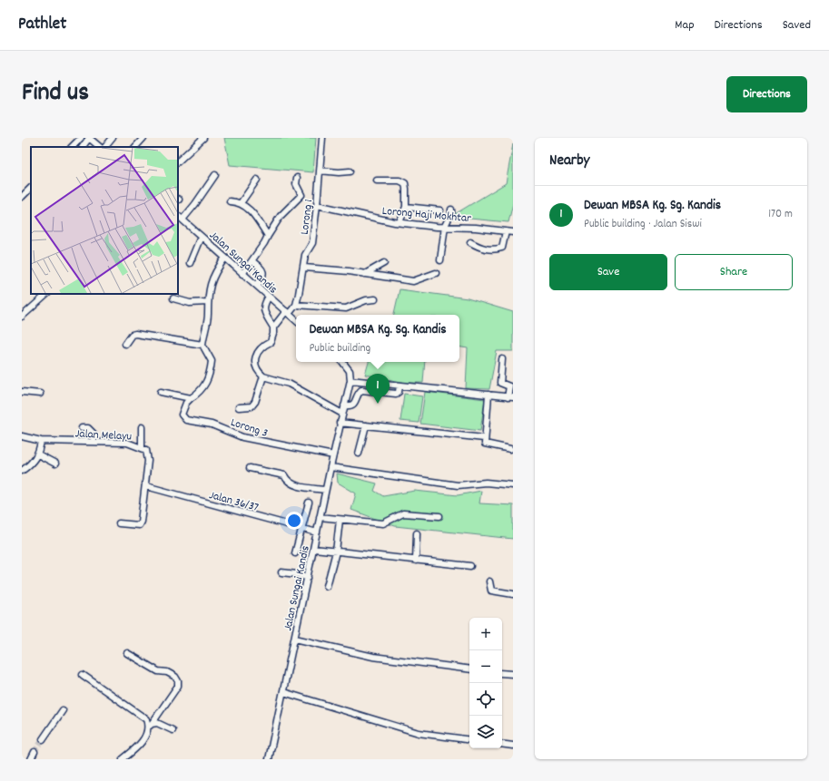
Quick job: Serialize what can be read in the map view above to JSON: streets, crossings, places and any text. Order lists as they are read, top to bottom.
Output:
{
  "streets": {
    "street": [
      "Lorong Haji Mokhtar",
      "Lorong 1",
      "Jalan Sungai Kandis",
      "Lorong 3",
      "Jalan Melayu",
      "Jalan 36/37"
    ]
  },
  "crossings": [
    ["Lorong Haji Mokhtar", "Lorong 1"],
    ["Lorong 1", "Jalan Sungai Kandis"],
    ["Jalan Sungai Kandis", "Lorong 3"],
    ["Jalan Sungai Kandis", "Jalan 36/37"],
    ["Jalan Melayu", "Jalan 36/37"]
  ],
  "page": {
    "header": "Pathlet",
    "nav": ["Map", "Directions", "Saved"],
    "title": "Find us",
    "buttons": [
      "Directions",
      ["Save", "Share"]
    ],
    "heading": "Nearby",
    "list": [
      {
        "mark": "1",
        "name": "Dewan MBSA Kg. Sg. Kandis",
        "note": "Public building · Jalan Siswi",
        "value": "170 m"
      }
    ],
    "popup": ["Dewan MBSA Kg. Sg. Kandis", "Public building"],
    "pins": "1",
    "map_buttons": ["+", "−"]
  }
}
